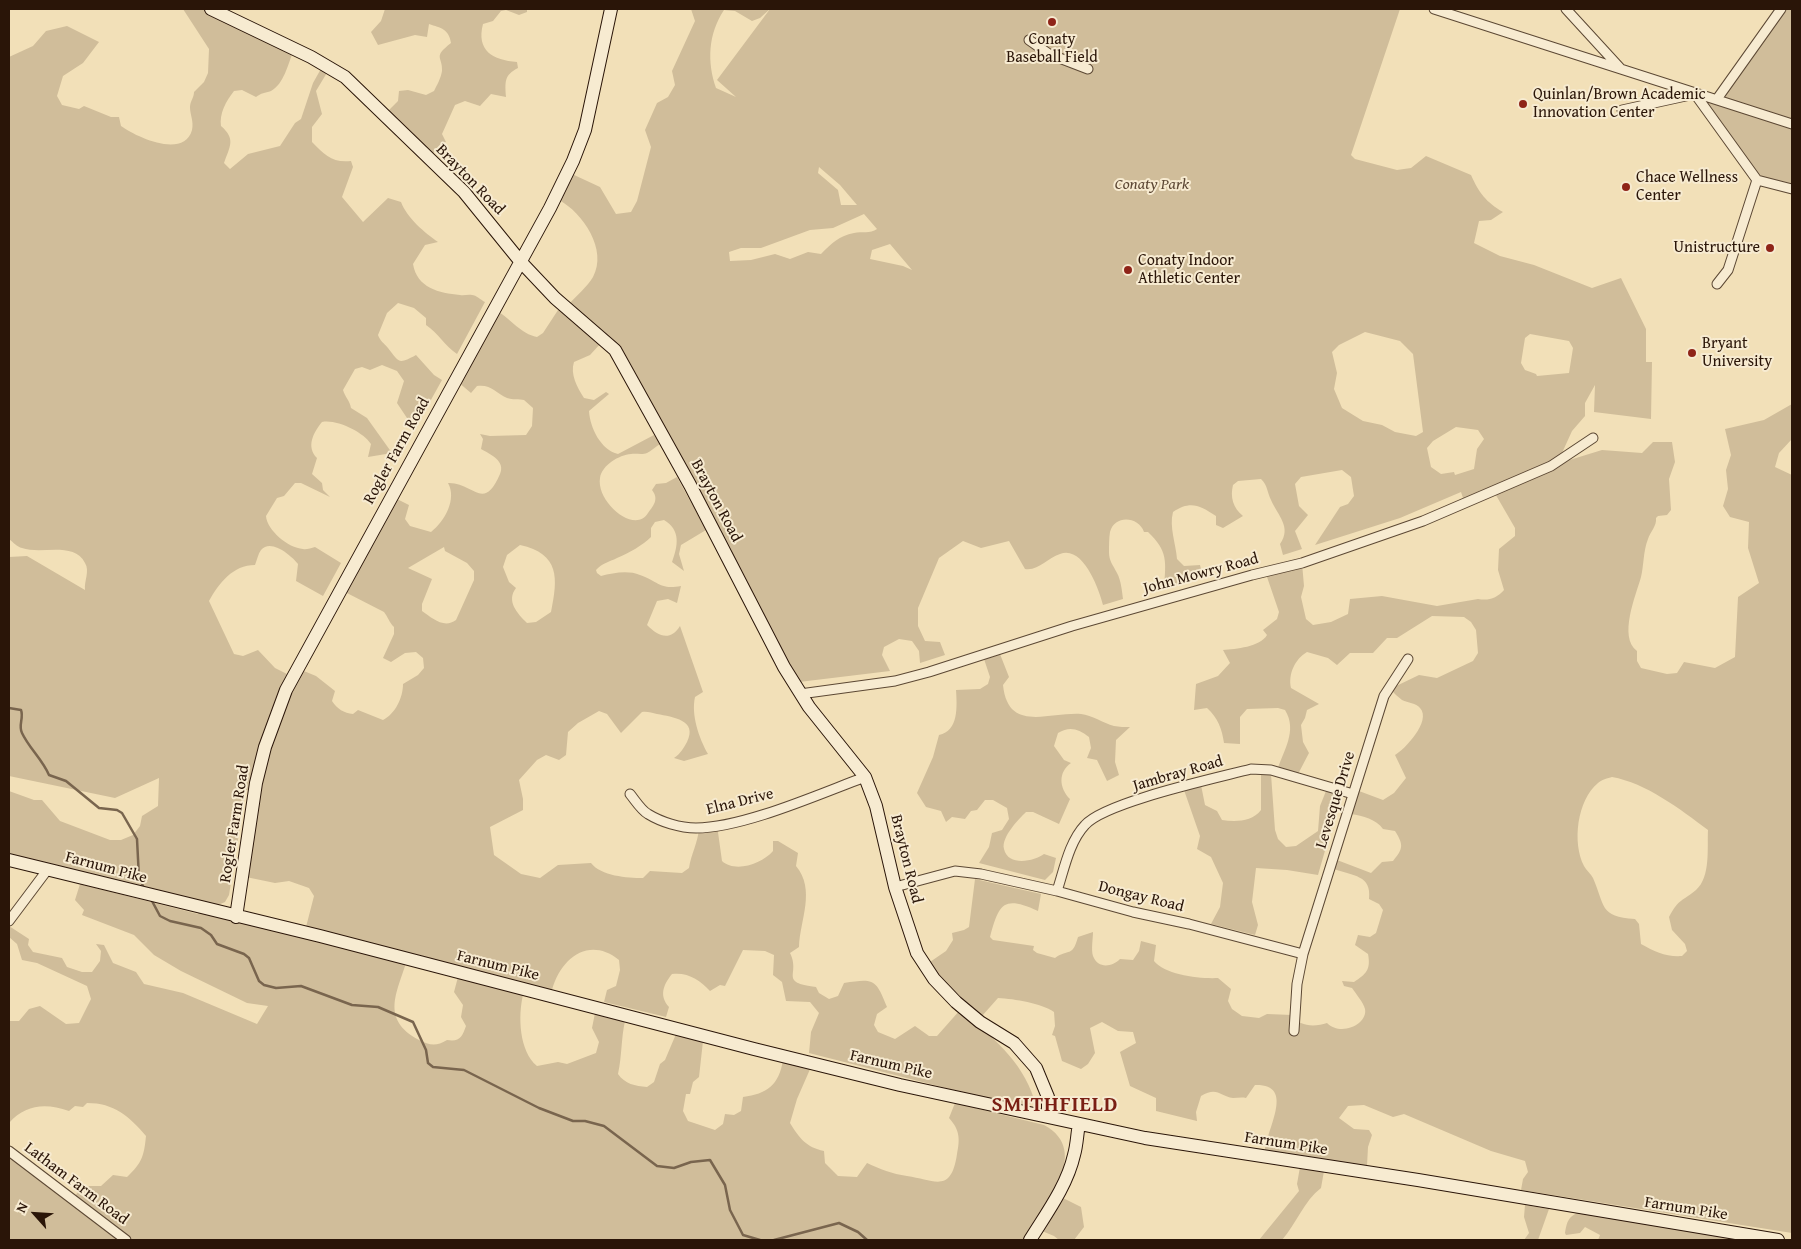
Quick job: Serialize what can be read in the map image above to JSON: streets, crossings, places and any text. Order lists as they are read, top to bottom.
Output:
{
  "streets": {
    "street": [
      "Brayton Road",
      "Rogler Farm Road",
      "John Mowry Road",
      "Jambray Road",
      "Levesque Drive",
      "Elna Drive",
      "Farnum Pike",
      "Dongay Road",
      "Latham Farm Road"
    ]
  },
  "crossings": [
    ["Brayton Road", "Rogler Farm Road"],
    ["Brayton Road", "John Mowry Road"],
    ["Brayton Road", "Elna Drive"],
    ["Brayton Road", "Farnum Pike"],
    ["Brayton Road", "Dongay Road"],
    ["Rogler Farm Road", "Farnum Pike"],
    ["Jambray Road", "Levesque Drive"],
    ["Jambray Road", "Dongay Road"],
    ["Levesque Drive", "Dongay Road"]
  ],
  "districts": ["SMITHFIELD"],
  "parks": ["Conaty Park"],
  "places": [
    "Conaty Baseball Field",
    "Quinlan/Brown Academic Innovation Center",
    "Chace Wellness Center",
    "Unistructure",
    "Conaty Indoor Athletic Center",
    "Bryant University"
  ],
  "north": "top left"
}
